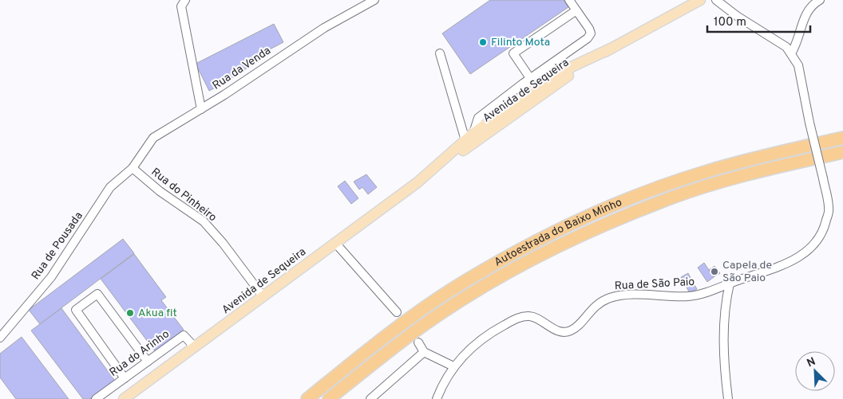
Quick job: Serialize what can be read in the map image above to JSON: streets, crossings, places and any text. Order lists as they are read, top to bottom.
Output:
{
  "streets": {
    "highway": ["Autoestrada do Baixo Minho"],
    "main road": ["Avenida de Sequeira"],
    "street": [
      "Rua da Venda",
      "Rua do Pinheiro",
      "Rua de Pousada",
      "Rua de São Paio",
      "Rua do Arinho"
    ]
  },
  "crossings": [
    ["Rua da Venda", "Rua do Pinheiro"],
    ["Rua da Venda", "Rua de Pousada"],
    ["Avenida de Sequeira", "Rua do Pinheiro"],
    ["Avenida de Sequeira", "Rua do Arinho"],
    ["Rua do Pinheiro", "Rua de Pousada"]
  ],
  "places": ["Filinto Mota", "Capela de São Paio", "Akua fit"],
  "scale_bar": "100 m",
  "north": "top left"
}
